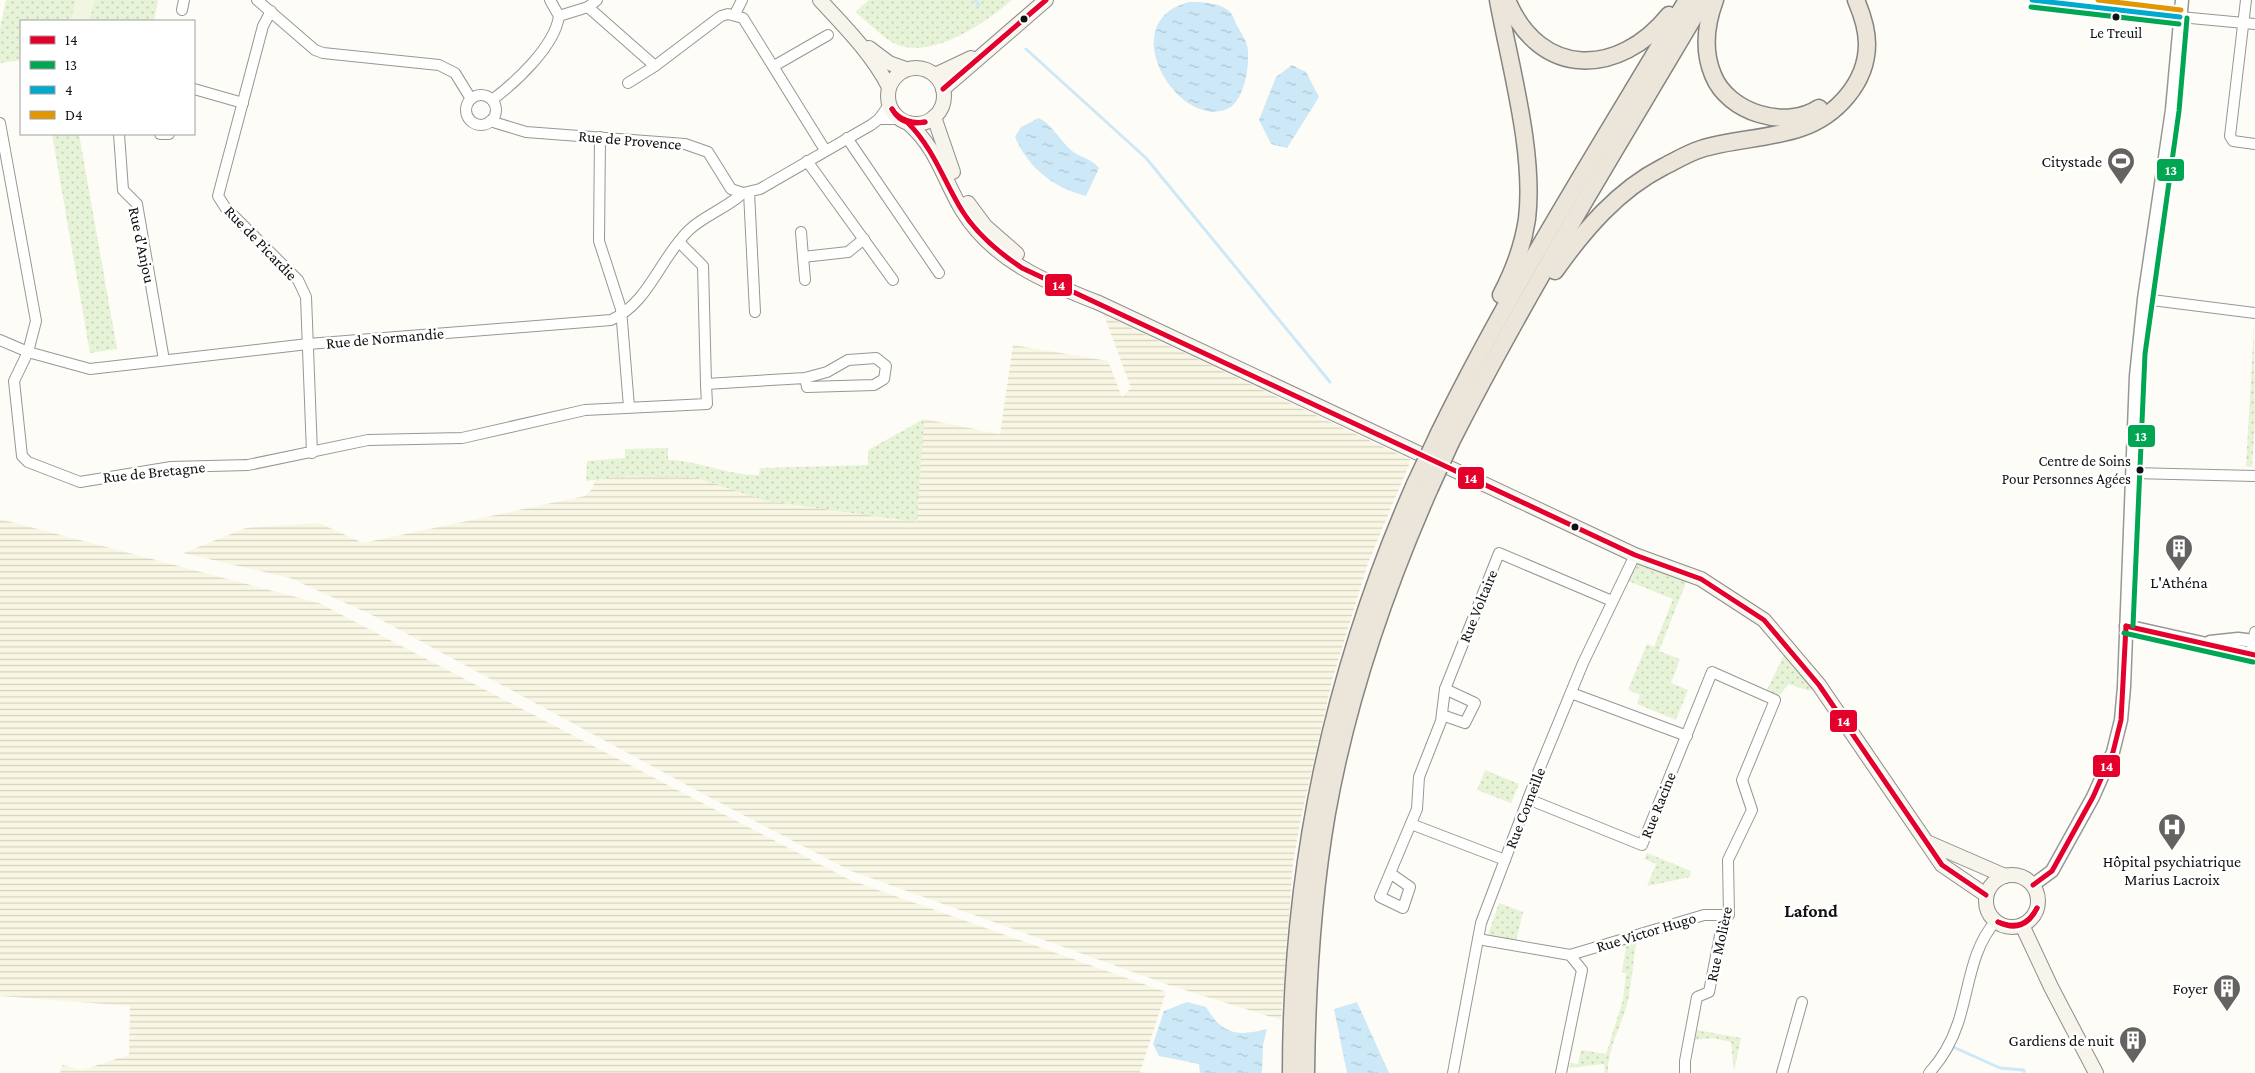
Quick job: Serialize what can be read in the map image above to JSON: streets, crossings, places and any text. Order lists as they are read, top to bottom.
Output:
{
  "streets": {
    "street": [
      "Rue de Provence",
      "Rue de Picardie",
      "Rue d'Anjou",
      "Rue de Normandie",
      "Rue de Bretagne",
      "Rue Voltaire",
      "Rue Racine",
      "Rue Corneille",
      "Rue Victor Hugo",
      "Rue Molière"
    ]
  },
  "crossings": [
    ["Rue de Picardie", "Rue de Normandie"],
    ["Rue de Picardie", "Rue de Bretagne"],
    ["Rue d'Anjou", "Rue de Normandie"],
    ["Rue de Normandie", "Rue de Bretagne"],
    ["Rue Voltaire", "Rue Corneille"],
    ["Rue Racine", "Rue Corneille"],
    ["Rue Racine", "Rue Molière"],
    ["Rue Victor Hugo", "Rue Molière"]
  ],
  "districts": ["Lafond"],
  "places": {
    "other": ["Le Treuil", "Centre de Soins Pour Personnes Agées"],
    "sports": ["Citystade"],
    "building": ["L'Athéna", "Foyer", "Gardiens de nuit"],
    "hospital": ["Hôpital psychiatrique Marius Lacroix"]
  },
  "lines": [
    "transit line 14",
    "transit line 4",
    "transit line D4",
    "transit line 13"
  ],
  "legend": [
    "14",
    "13",
    "4",
    "D4"
  ]
}
